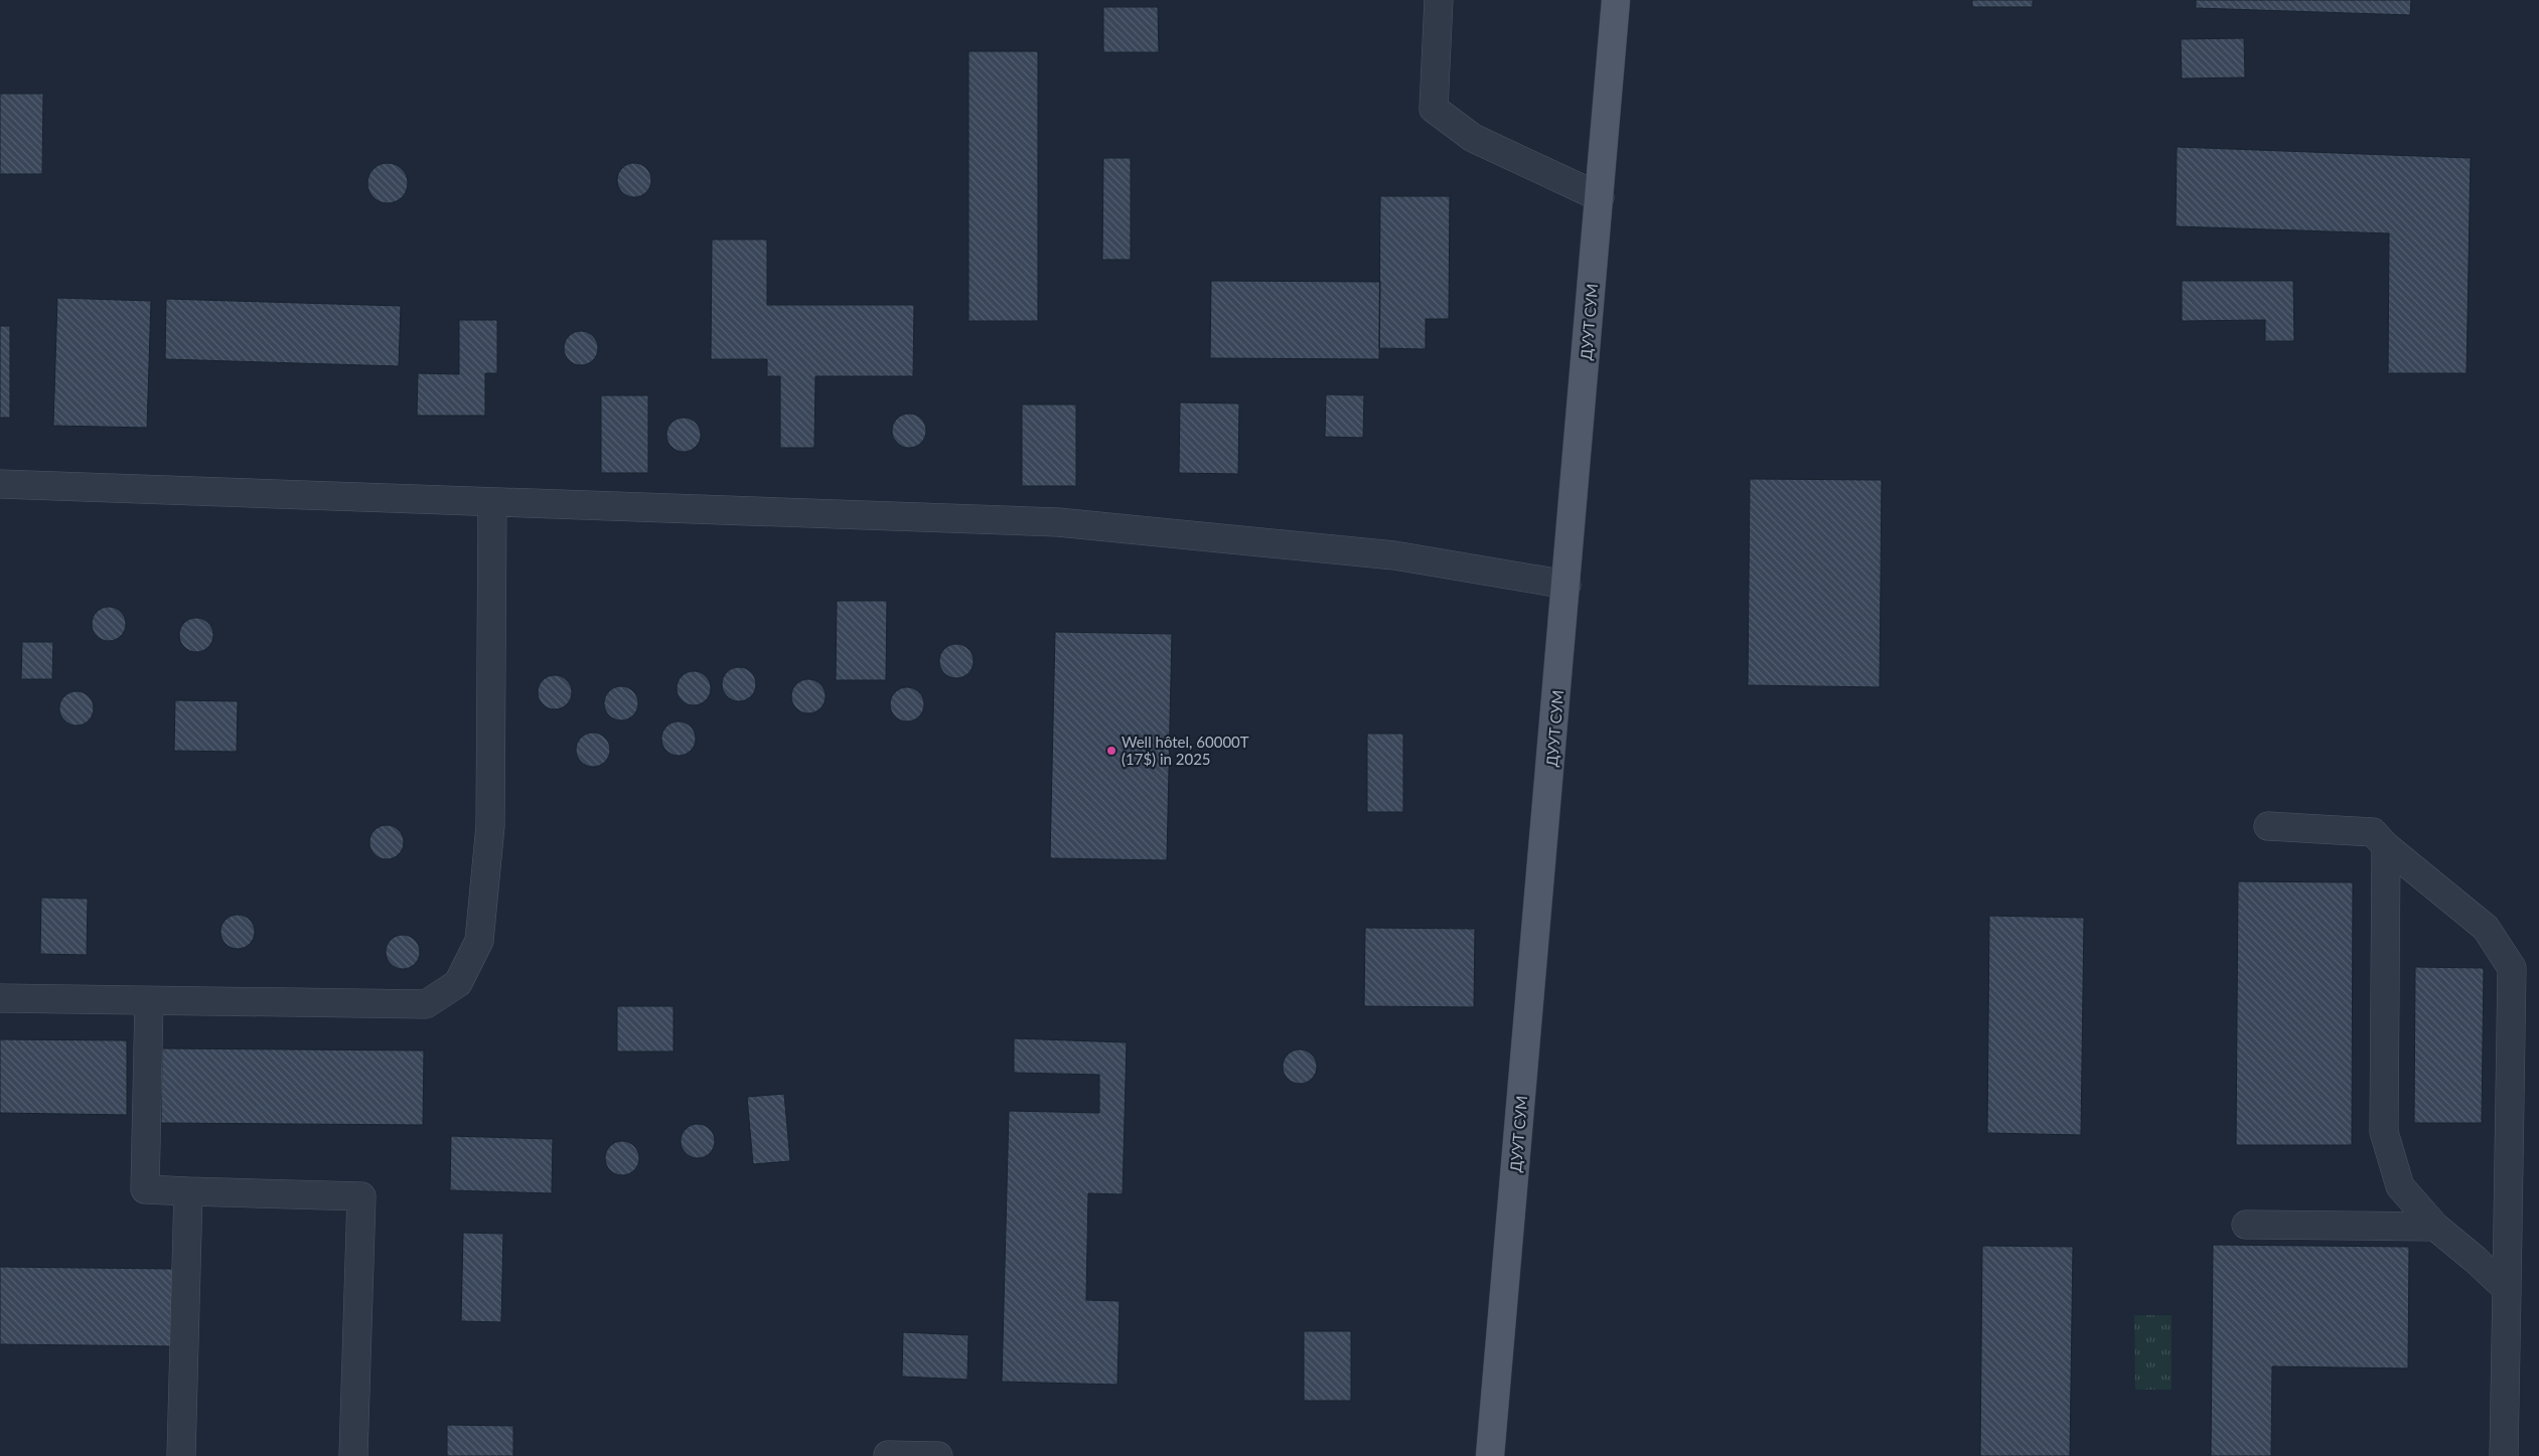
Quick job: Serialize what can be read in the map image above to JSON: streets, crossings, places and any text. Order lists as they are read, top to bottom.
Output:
{
  "streets": {
    "main road": ["ДУУТ СУМ"]
  },
  "places": ["Well hôtel, 60000T (17$) in 2025"]
}
